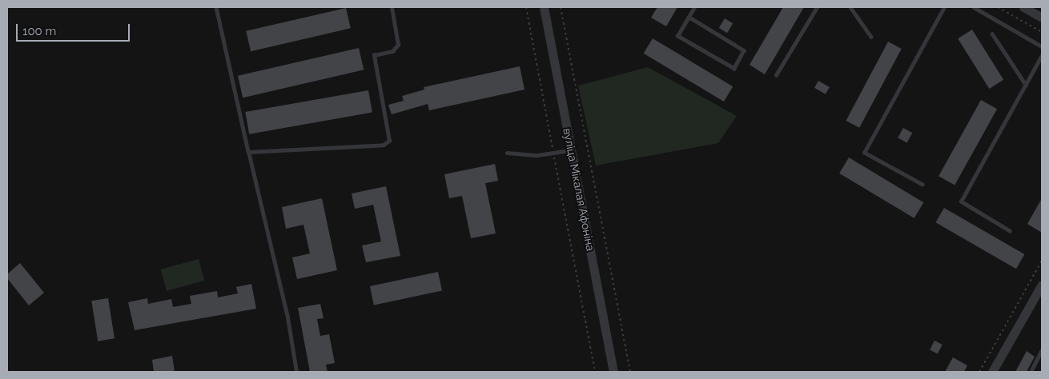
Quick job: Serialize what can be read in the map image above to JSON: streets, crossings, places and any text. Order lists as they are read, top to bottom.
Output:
{
  "streets": {
    "street": ["вуліца Мікалая Афоніна"]
  },
  "scale_bar": "100 m"
}
